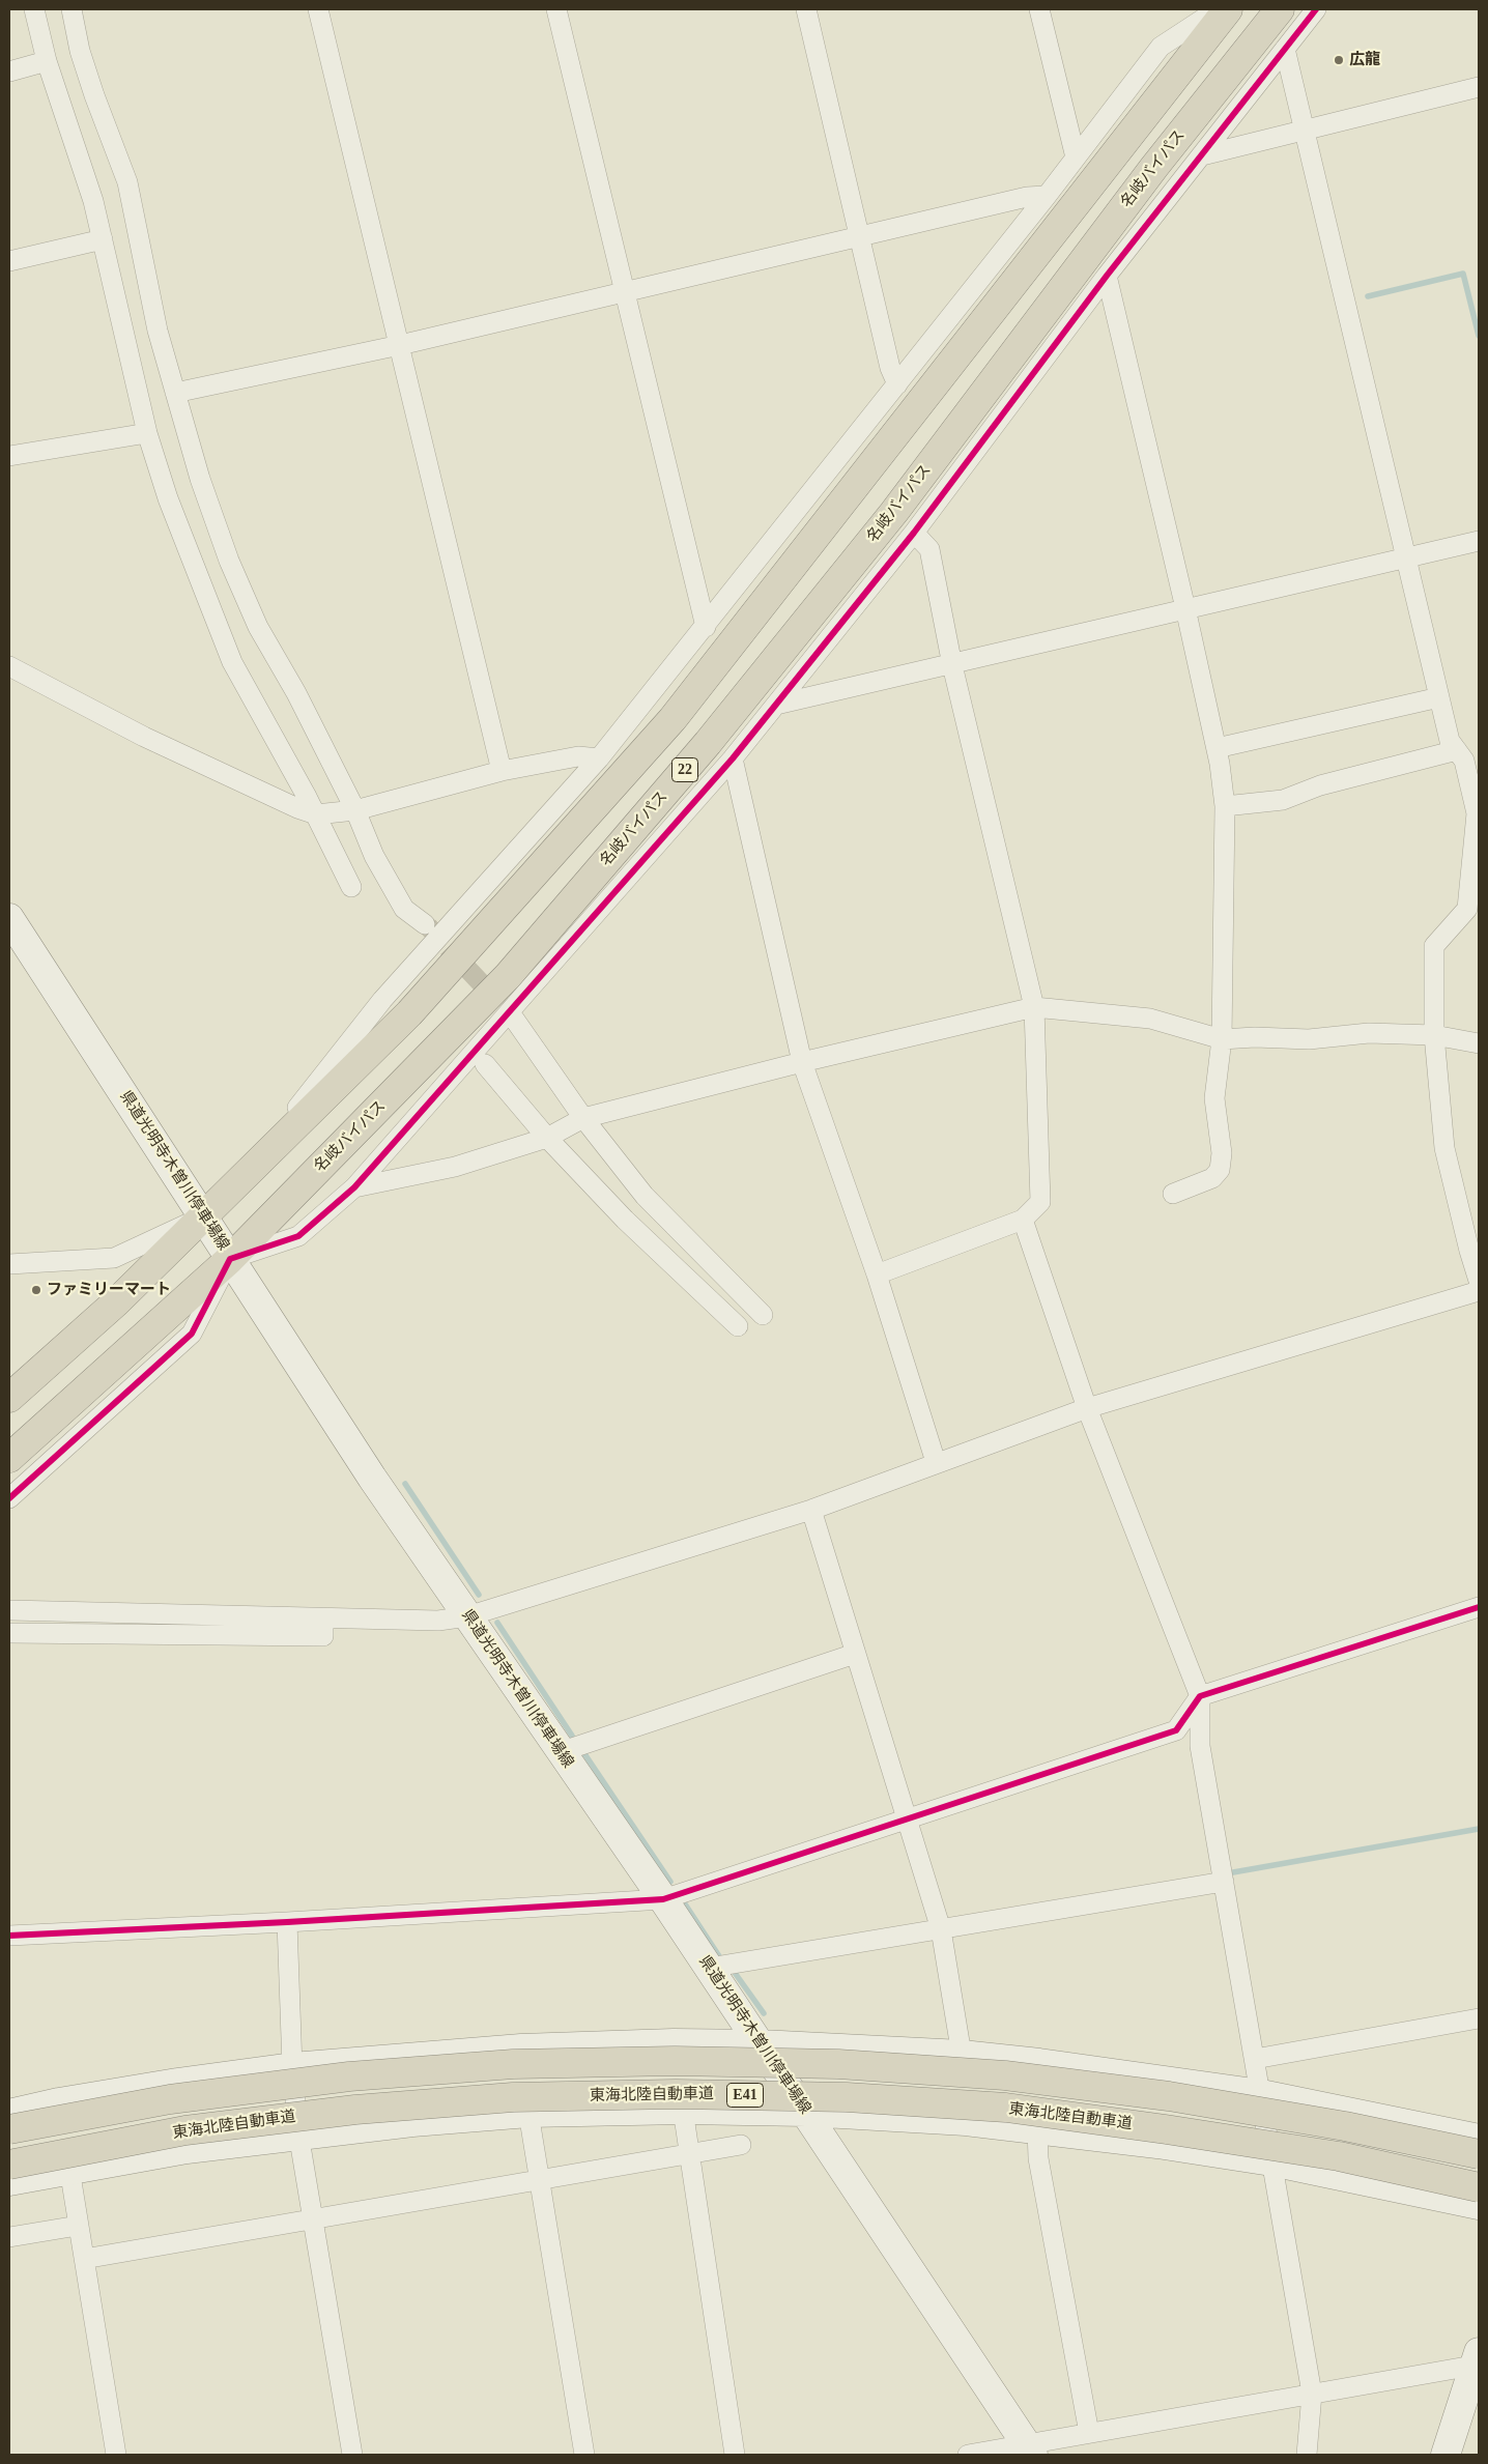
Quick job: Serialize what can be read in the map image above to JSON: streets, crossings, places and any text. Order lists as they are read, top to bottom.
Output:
{
  "streets": {
    "highway": [
      "名岐バイパス",
      "22",
      "東海北陸自動車道",
      "E41"
    ],
    "street": ["県道光明寺木曽川停車場線"]
  },
  "crossings": [
    ["名岐バイパス", "県道光明寺木曽川停車場線"]
  ],
  "places": ["広龍", "ファミリーマート"]
}
